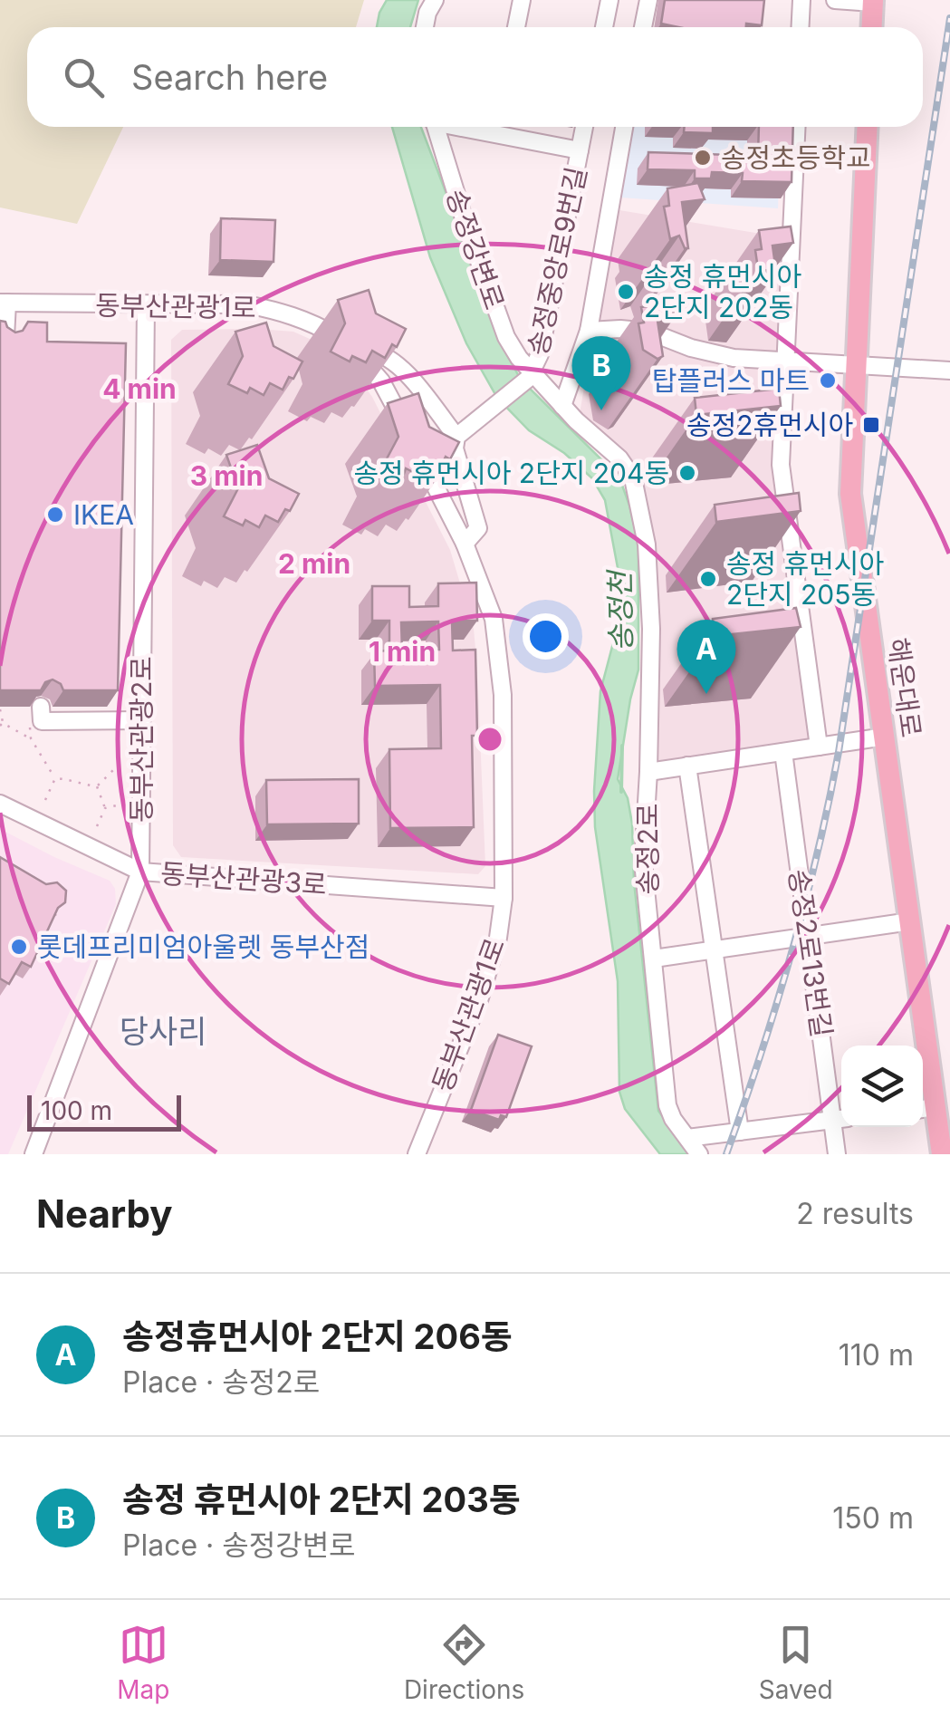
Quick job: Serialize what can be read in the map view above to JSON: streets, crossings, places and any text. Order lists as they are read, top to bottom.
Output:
{
  "streets": {
    "main road": ["해운대로"],
    "street": [
      "송정강변로",
      "송정중앙로9번길",
      "동부산관광1로",
      "동부산관광2로",
      "송정2로",
      "동부산관광3로",
      "송정2로13번길"
    ]
  },
  "crossings": [
    ["송정강변로", "송정중앙로9번길"],
    ["송정강변로", "송정2로"],
    ["동부산관광1로", "동부산관광2로"],
    ["동부산관광1로", "동부산관광3로"],
    ["해운대로", "송정2로"],
    ["동부산관광2로", "동부산관광3로"],
    ["송정2로", "송정2로13번길"]
  ],
  "districts": ["당사리"],
  "water": ["송정천"],
  "places": {
    "other": [
      "송정초등학교",
      "송정 휴먼시아 2단지 202동",
      "탑플러스 마트",
      "송정 휴먼시아 2단지 204동",
      "IKEA",
      "송정 휴먼시아 2단지 205동",
      "롯데프리미엄아울렛 동부산점"
    ],
    "transit": ["송정2휴먼시아"]
  },
  "scale_bar": "100 m",
  "page": {
    "search": "Search here",
    "pins": ["B", "A"],
    "scale": "100 m",
    "heading": ["Nearby", "2 results"],
    "list": [
      {
        "mark": "A",
        "name": "송정휴먼시아 2단지 206동",
        "note": "Place · 송정2로",
        "value": "110 m"
      },
      {
        "mark": "B",
        "name": "송정 휴먼시아 2단지 203동",
        "note": "Place · 송정강변로",
        "value": "150 m"
      }
    ],
    "nav": ["Map", "Directions", "Saved"]
  },
  "rings": [
    "4 min",
    "3 min",
    "2 min",
    "1 min"
  ]
}
